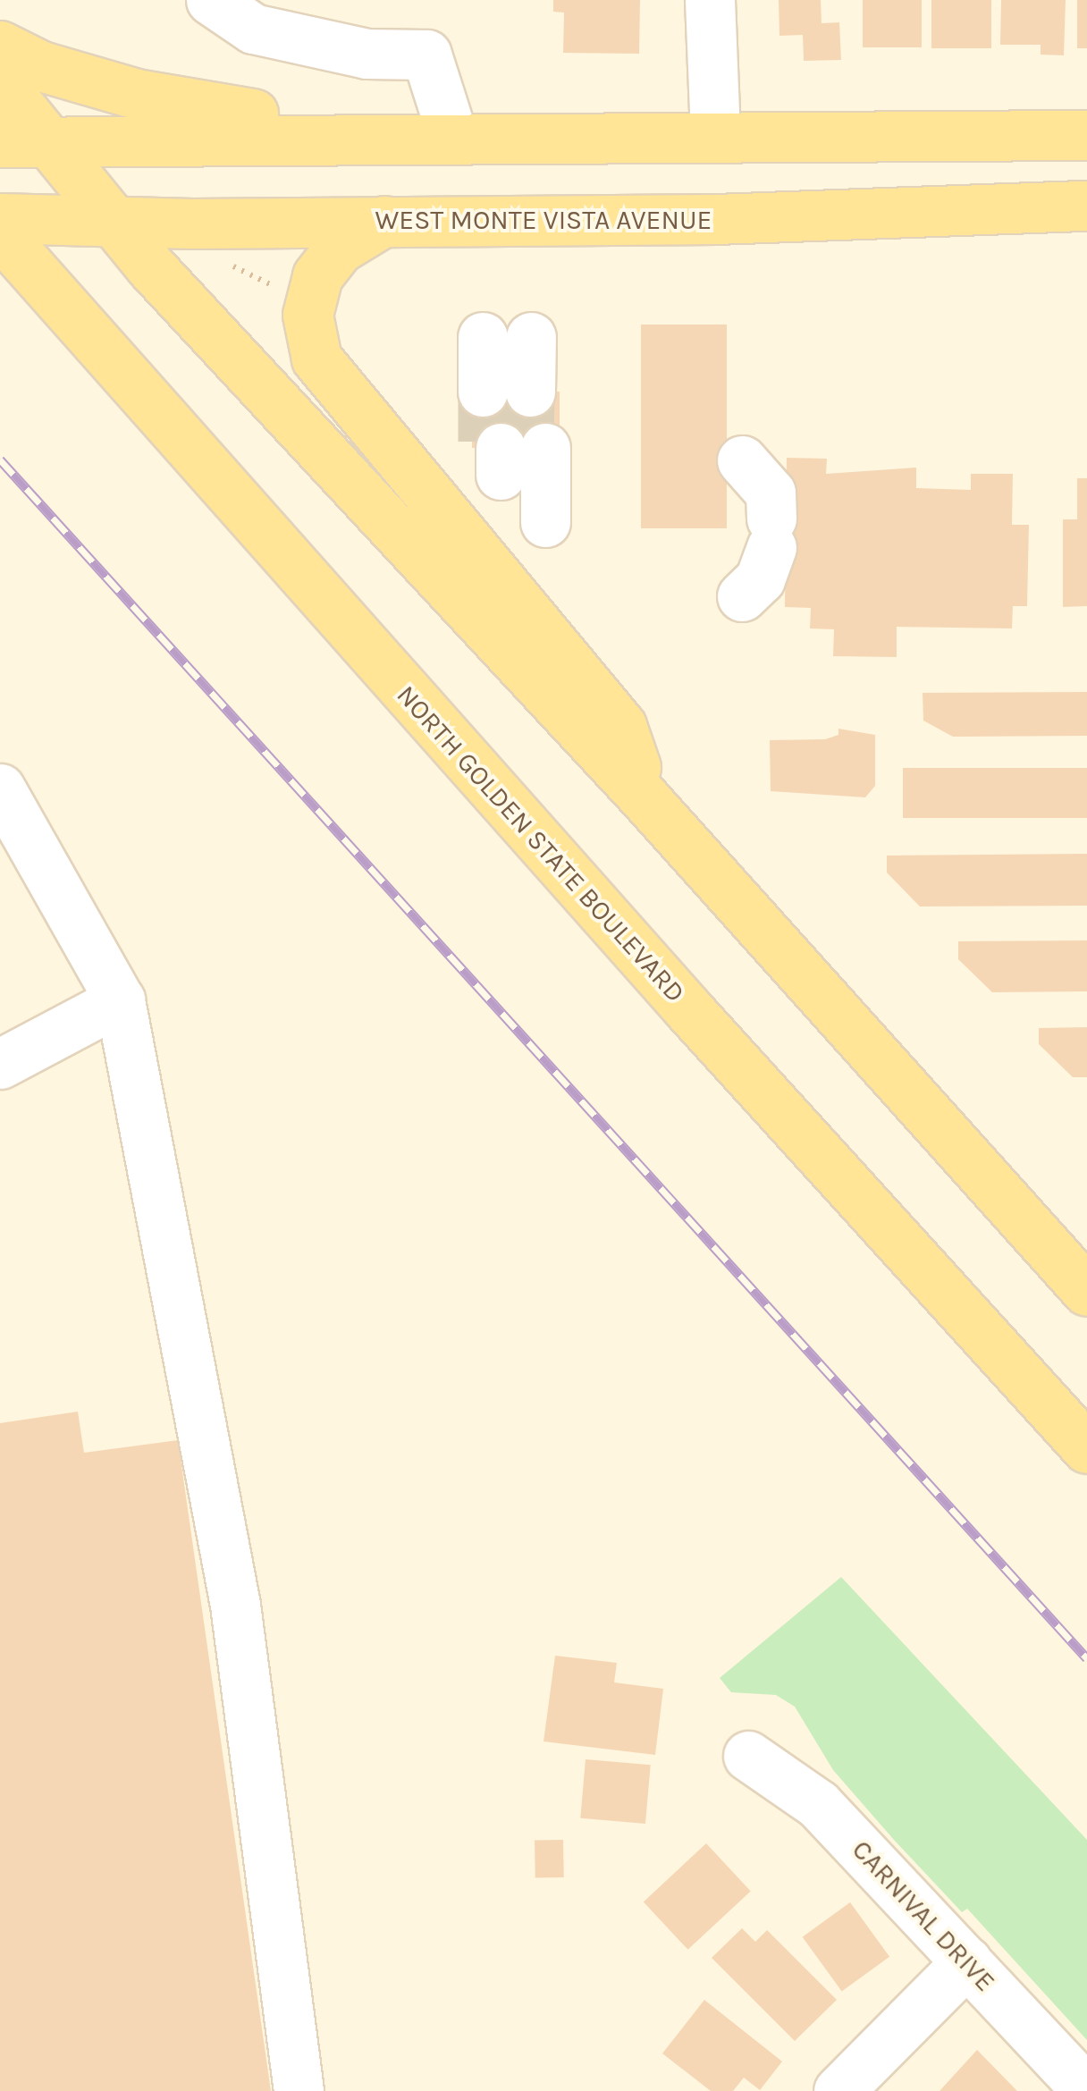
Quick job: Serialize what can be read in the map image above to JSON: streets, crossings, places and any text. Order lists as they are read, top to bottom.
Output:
{
  "streets": {
    "main road": ["WEST MONTE VISTA AVENUE", "NORTH GOLDEN STATE BOULEVARD"],
    "street": ["CARNIVAL DRIVE"]
  }
}
